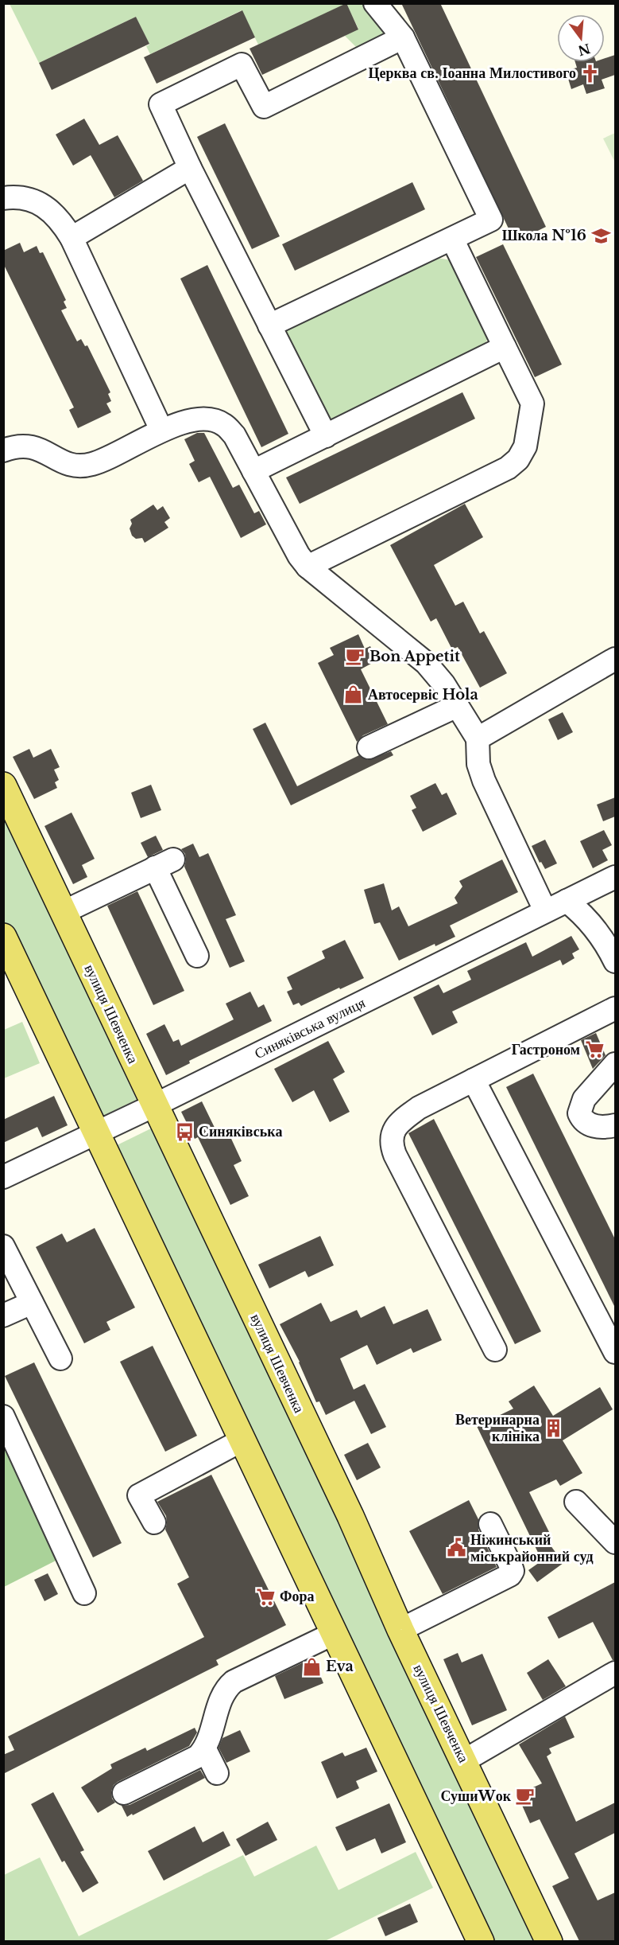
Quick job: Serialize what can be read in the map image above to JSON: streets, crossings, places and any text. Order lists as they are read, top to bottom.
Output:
{
  "streets": {
    "main road": ["вулиця Шевченка"],
    "street": ["Синяківська вулиця"]
  },
  "crossings": [
    ["вулиця Шевченка", "Синяківська вулиця"]
  ],
  "places": {
    "church": ["Церква св. Іоанна Милостивого"],
    "school or university": ["Школа №16"],
    "cafe": ["Bon Appetit", "СушиWок"],
    "shop": ["Автосервіс Hola", "Eva"],
    "supermarket": ["Гастроном", "Фора"],
    "bus stop": ["Синяківська"],
    "building": ["Ветеринарна клініка"],
    "public building": ["Ніжинський міськрайонний суд"]
  },
  "north": "bottom"
}
